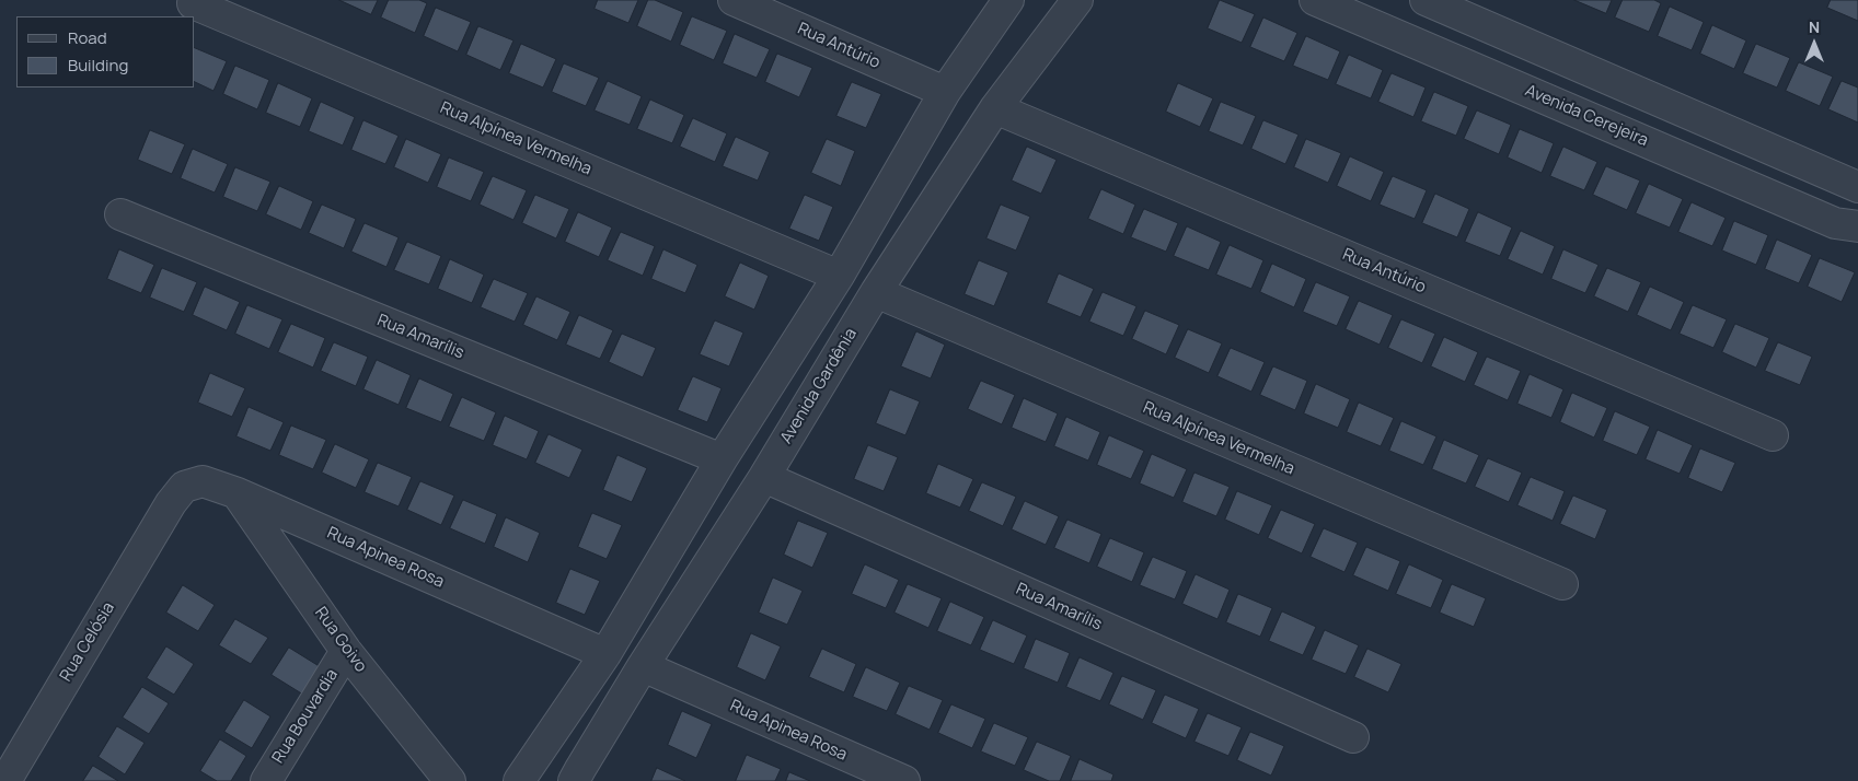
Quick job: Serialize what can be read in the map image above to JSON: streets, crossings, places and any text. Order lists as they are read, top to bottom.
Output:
{
  "streets": {
    "street": [
      "Rua Antúrio",
      "Avenida Cerejeira",
      "Rua Alpínea Vermelha",
      "Rua Amarílis",
      "Avenida Gardênia",
      "Rua Apinea Rosa",
      "Rua Goivo",
      "Rua Celósia",
      "Rua Bouvardia"
    ]
  },
  "crossings": [
    ["Rua Antúrio", "Avenida Gardênia"],
    ["Rua Alpínea Vermelha", "Avenida Gardênia"],
    ["Rua Amarílis", "Avenida Gardênia"],
    ["Avenida Gardênia", "Rua Apinea Rosa"],
    ["Rua Apinea Rosa", "Rua Goivo"],
    ["Rua Apinea Rosa", "Rua Celósia"],
    ["Rua Goivo", "Rua Bouvardia"]
  ],
  "legend": ["Road", "Building"],
  "north": "top"
}
